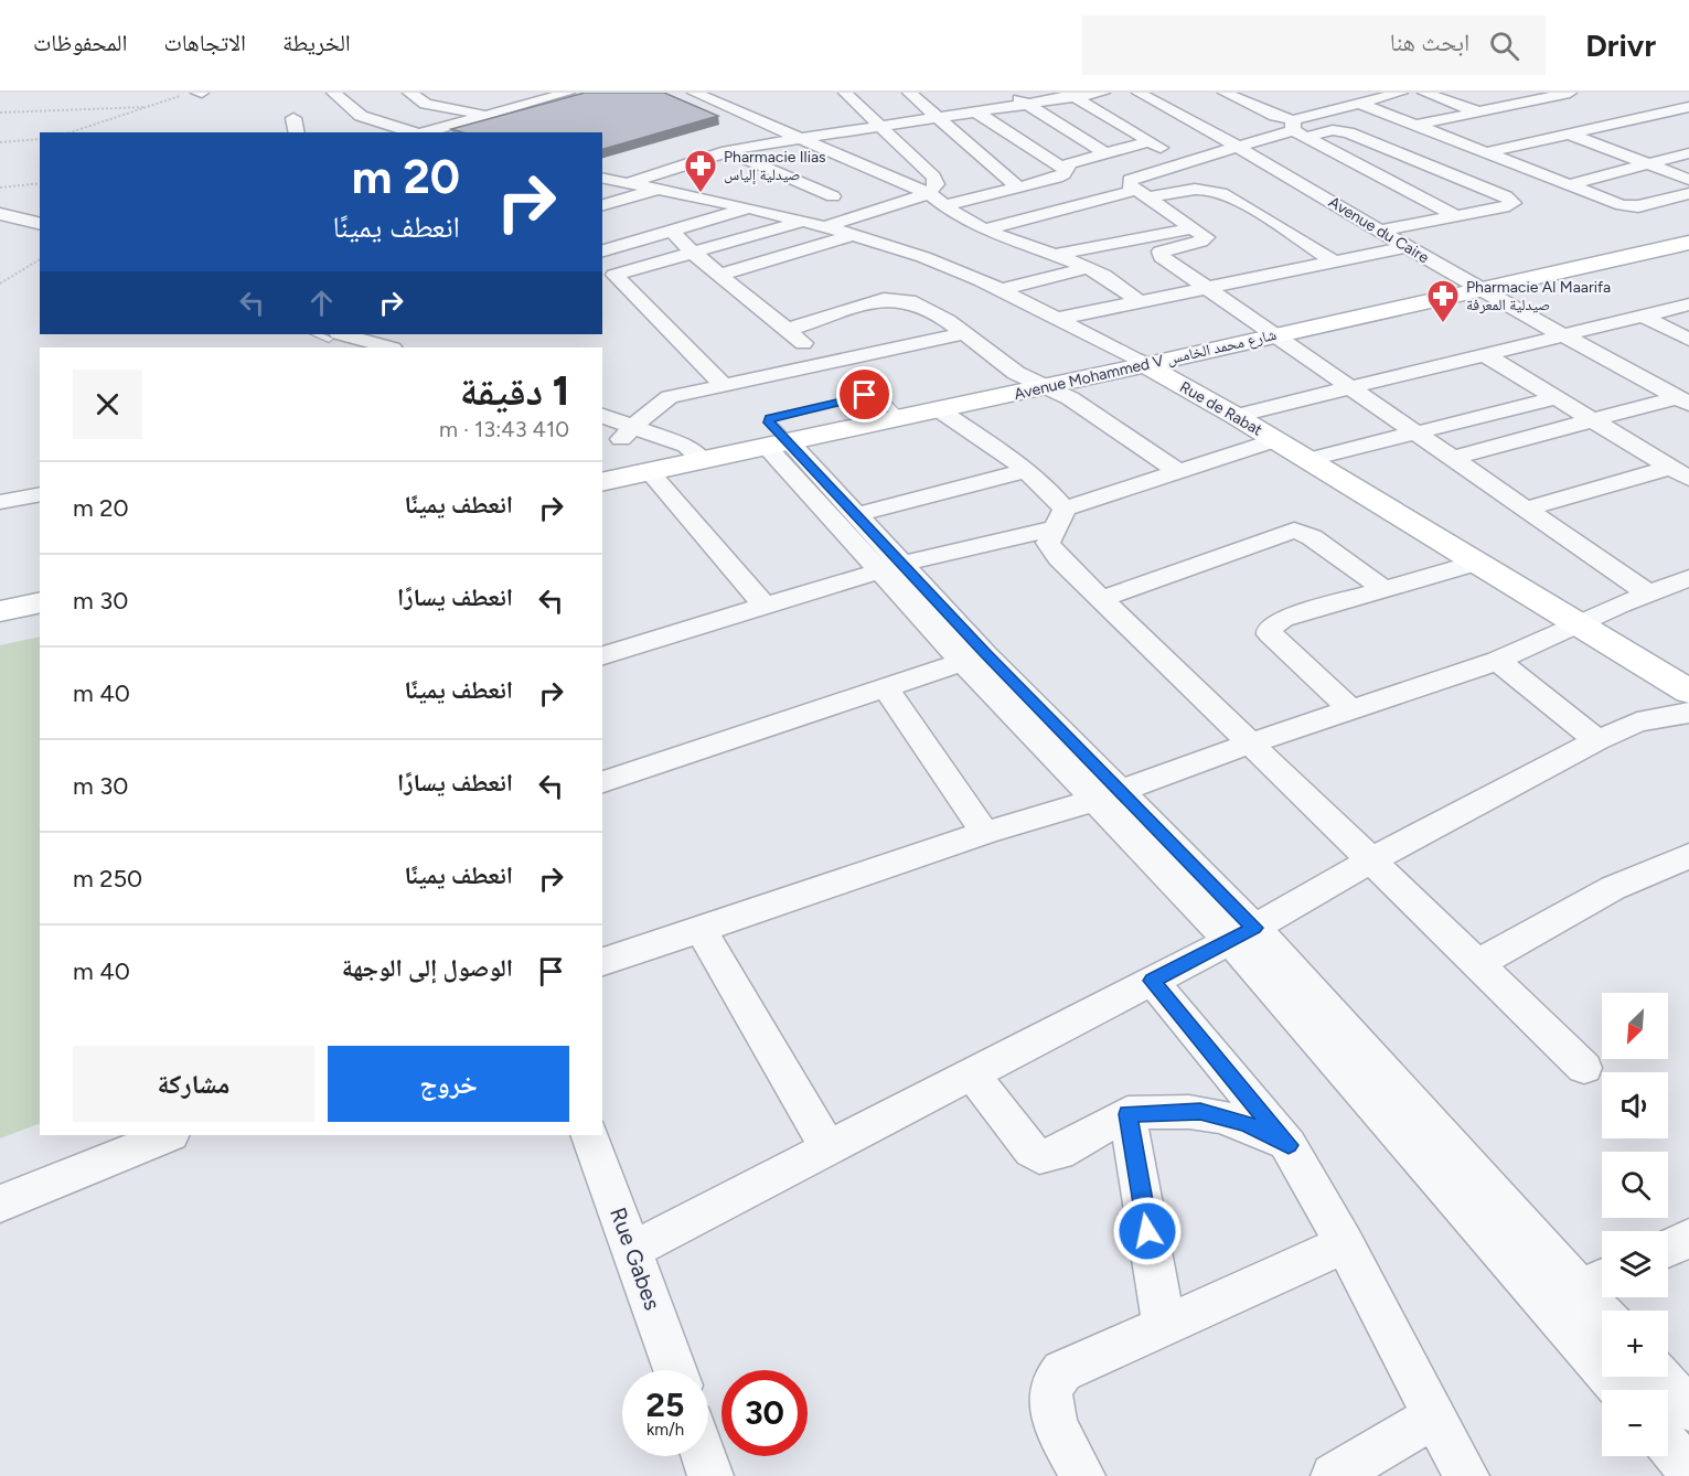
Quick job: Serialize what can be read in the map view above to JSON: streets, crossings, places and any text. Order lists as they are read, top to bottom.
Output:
{
  "streets": {
    "main road": ["Avenue Mohammed V شارع محمد الخامس", "Rue de Rabat"],
    "street": ["Avenue du Caire", "Rue Gabes"]
  },
  "crossings": [
    ["Avenue du Caire", "Avenue Mohammed V شارع محمد الخامس"],
    ["Avenue Mohammed V شارع محمد الخامس", "Rue de Rabat"]
  ],
  "places": {
    "pharmacy": ["Pharmacie Ilias صيدلية إلياس", "Pharmacie Al Maarifa صيدلية المعرفة"]
  },
  "north": "bottom left",
  "page": {
    "header": "Drivr",
    "search": "ابحث هنا",
    "nav": ["الخريطة", "الاتجاهات", "المحفوظات"],
    "turn": ["20 m", "انعطف يمينًا"],
    "heading": ["1 دقيقة", "410 m · 13:43"],
    "list": [
      {
        "name": "انعطف يمينًا",
        "value": "20 m"
      },
      {
        "name": "انعطف يسارًا",
        "value": "30 m"
      },
      {
        "name": "انعطف يمينًا",
        "value": "40 m"
      },
      {
        "name": "انعطف يسارًا",
        "value": "30 m"
      },
      {
        "name": "انعطف يمينًا",
        "value": "250 m"
      },
      {
        "name": "الوصول إلى الوجهة",
        "value": "40 m"
      }
    ],
    "map_buttons": ["+", "−"],
    "buttons": ["خروج", "مشاركة"],
    "speed": "25 km/h",
    "limit": "30"
  }
}
